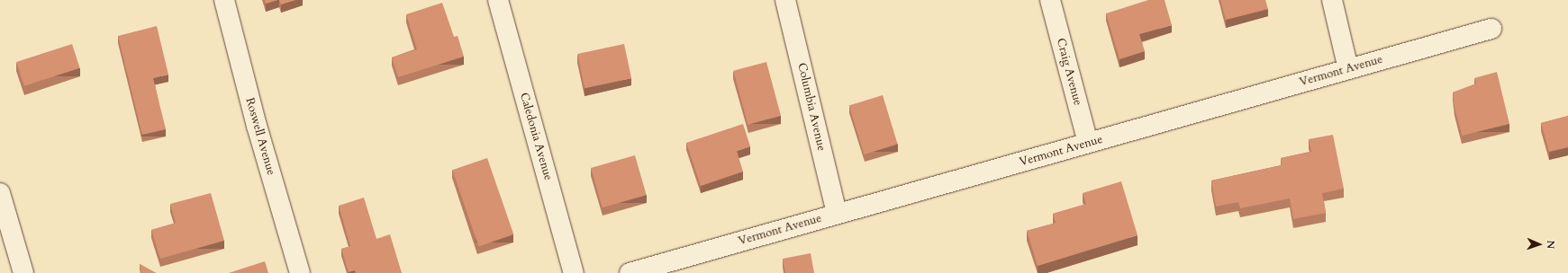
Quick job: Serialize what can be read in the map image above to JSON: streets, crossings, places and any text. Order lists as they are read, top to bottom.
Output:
{
  "streets": {
    "street": [
      "Vermont Avenue",
      "Craig Avenue",
      "Columbia Avenue",
      "Roswell Avenue",
      "Caledonia Avenue"
    ]
  },
  "crossings": [
    ["Vermont Avenue", "Craig Avenue"],
    ["Vermont Avenue", "Columbia Avenue"]
  ],
  "north": "right"
}
